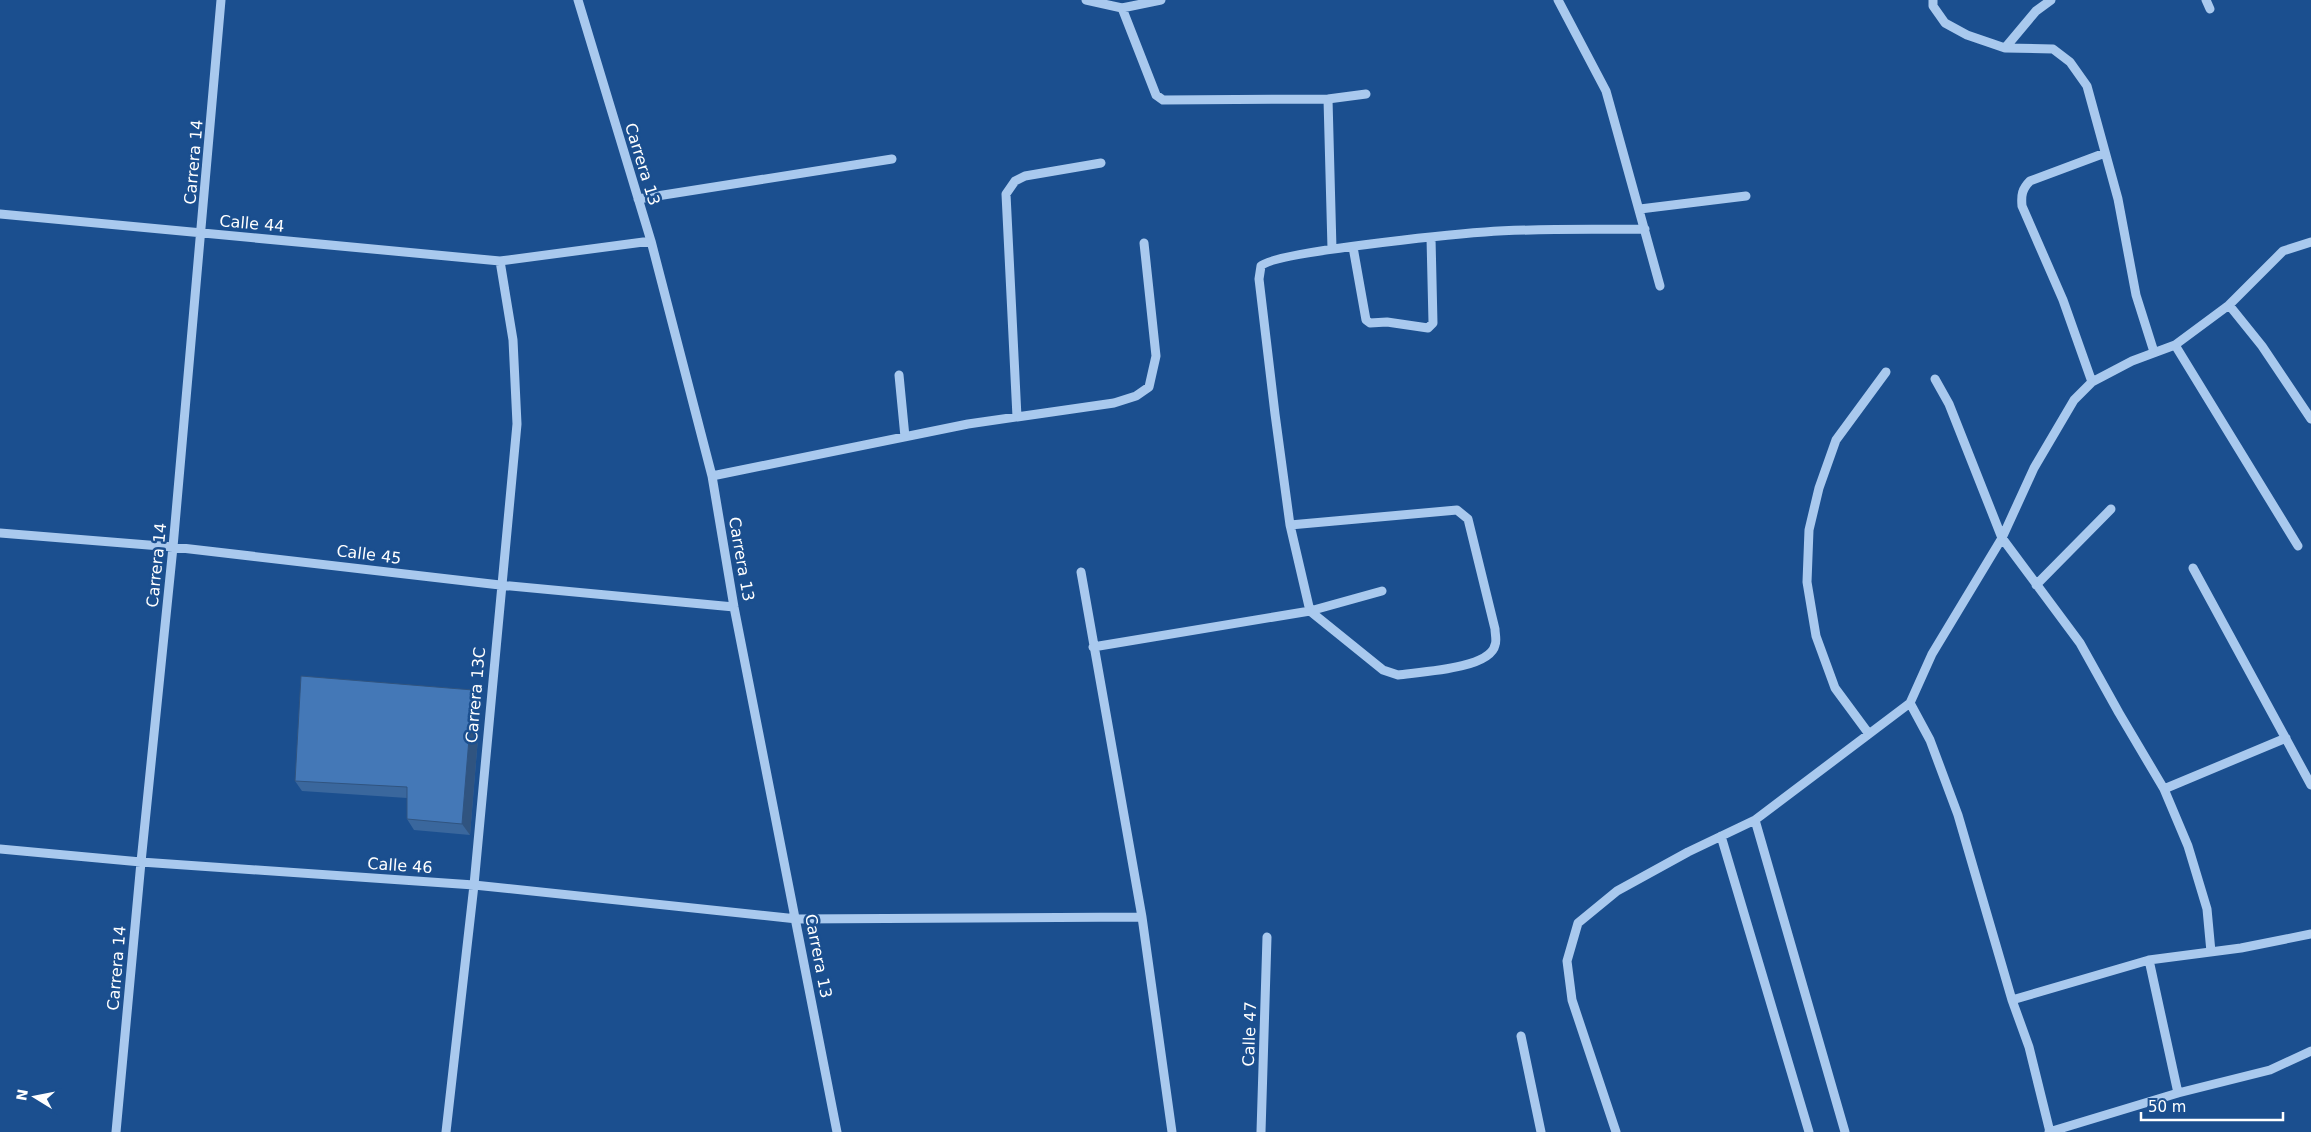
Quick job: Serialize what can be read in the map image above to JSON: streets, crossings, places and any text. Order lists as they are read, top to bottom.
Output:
{
  "streets": {
    "street": [
      "Carrera 14",
      "Carrera 13",
      "Calle 44",
      "Calle 45",
      "Carrera 13C",
      "Calle 46",
      "Calle 47"
    ]
  },
  "crossings": [
    ["Carrera 14", "Calle 44"],
    ["Carrera 14", "Calle 45"],
    ["Carrera 14", "Calle 46"],
    ["Carrera 13", "Calle 44"],
    ["Carrera 13", "Calle 45"],
    ["Carrera 13", "Calle 46"],
    ["Calle 44", "Carrera 13C"],
    ["Calle 45", "Carrera 13C"],
    ["Carrera 13C", "Calle 46"]
  ],
  "scale_bar": "50 m",
  "north": "left"
}
